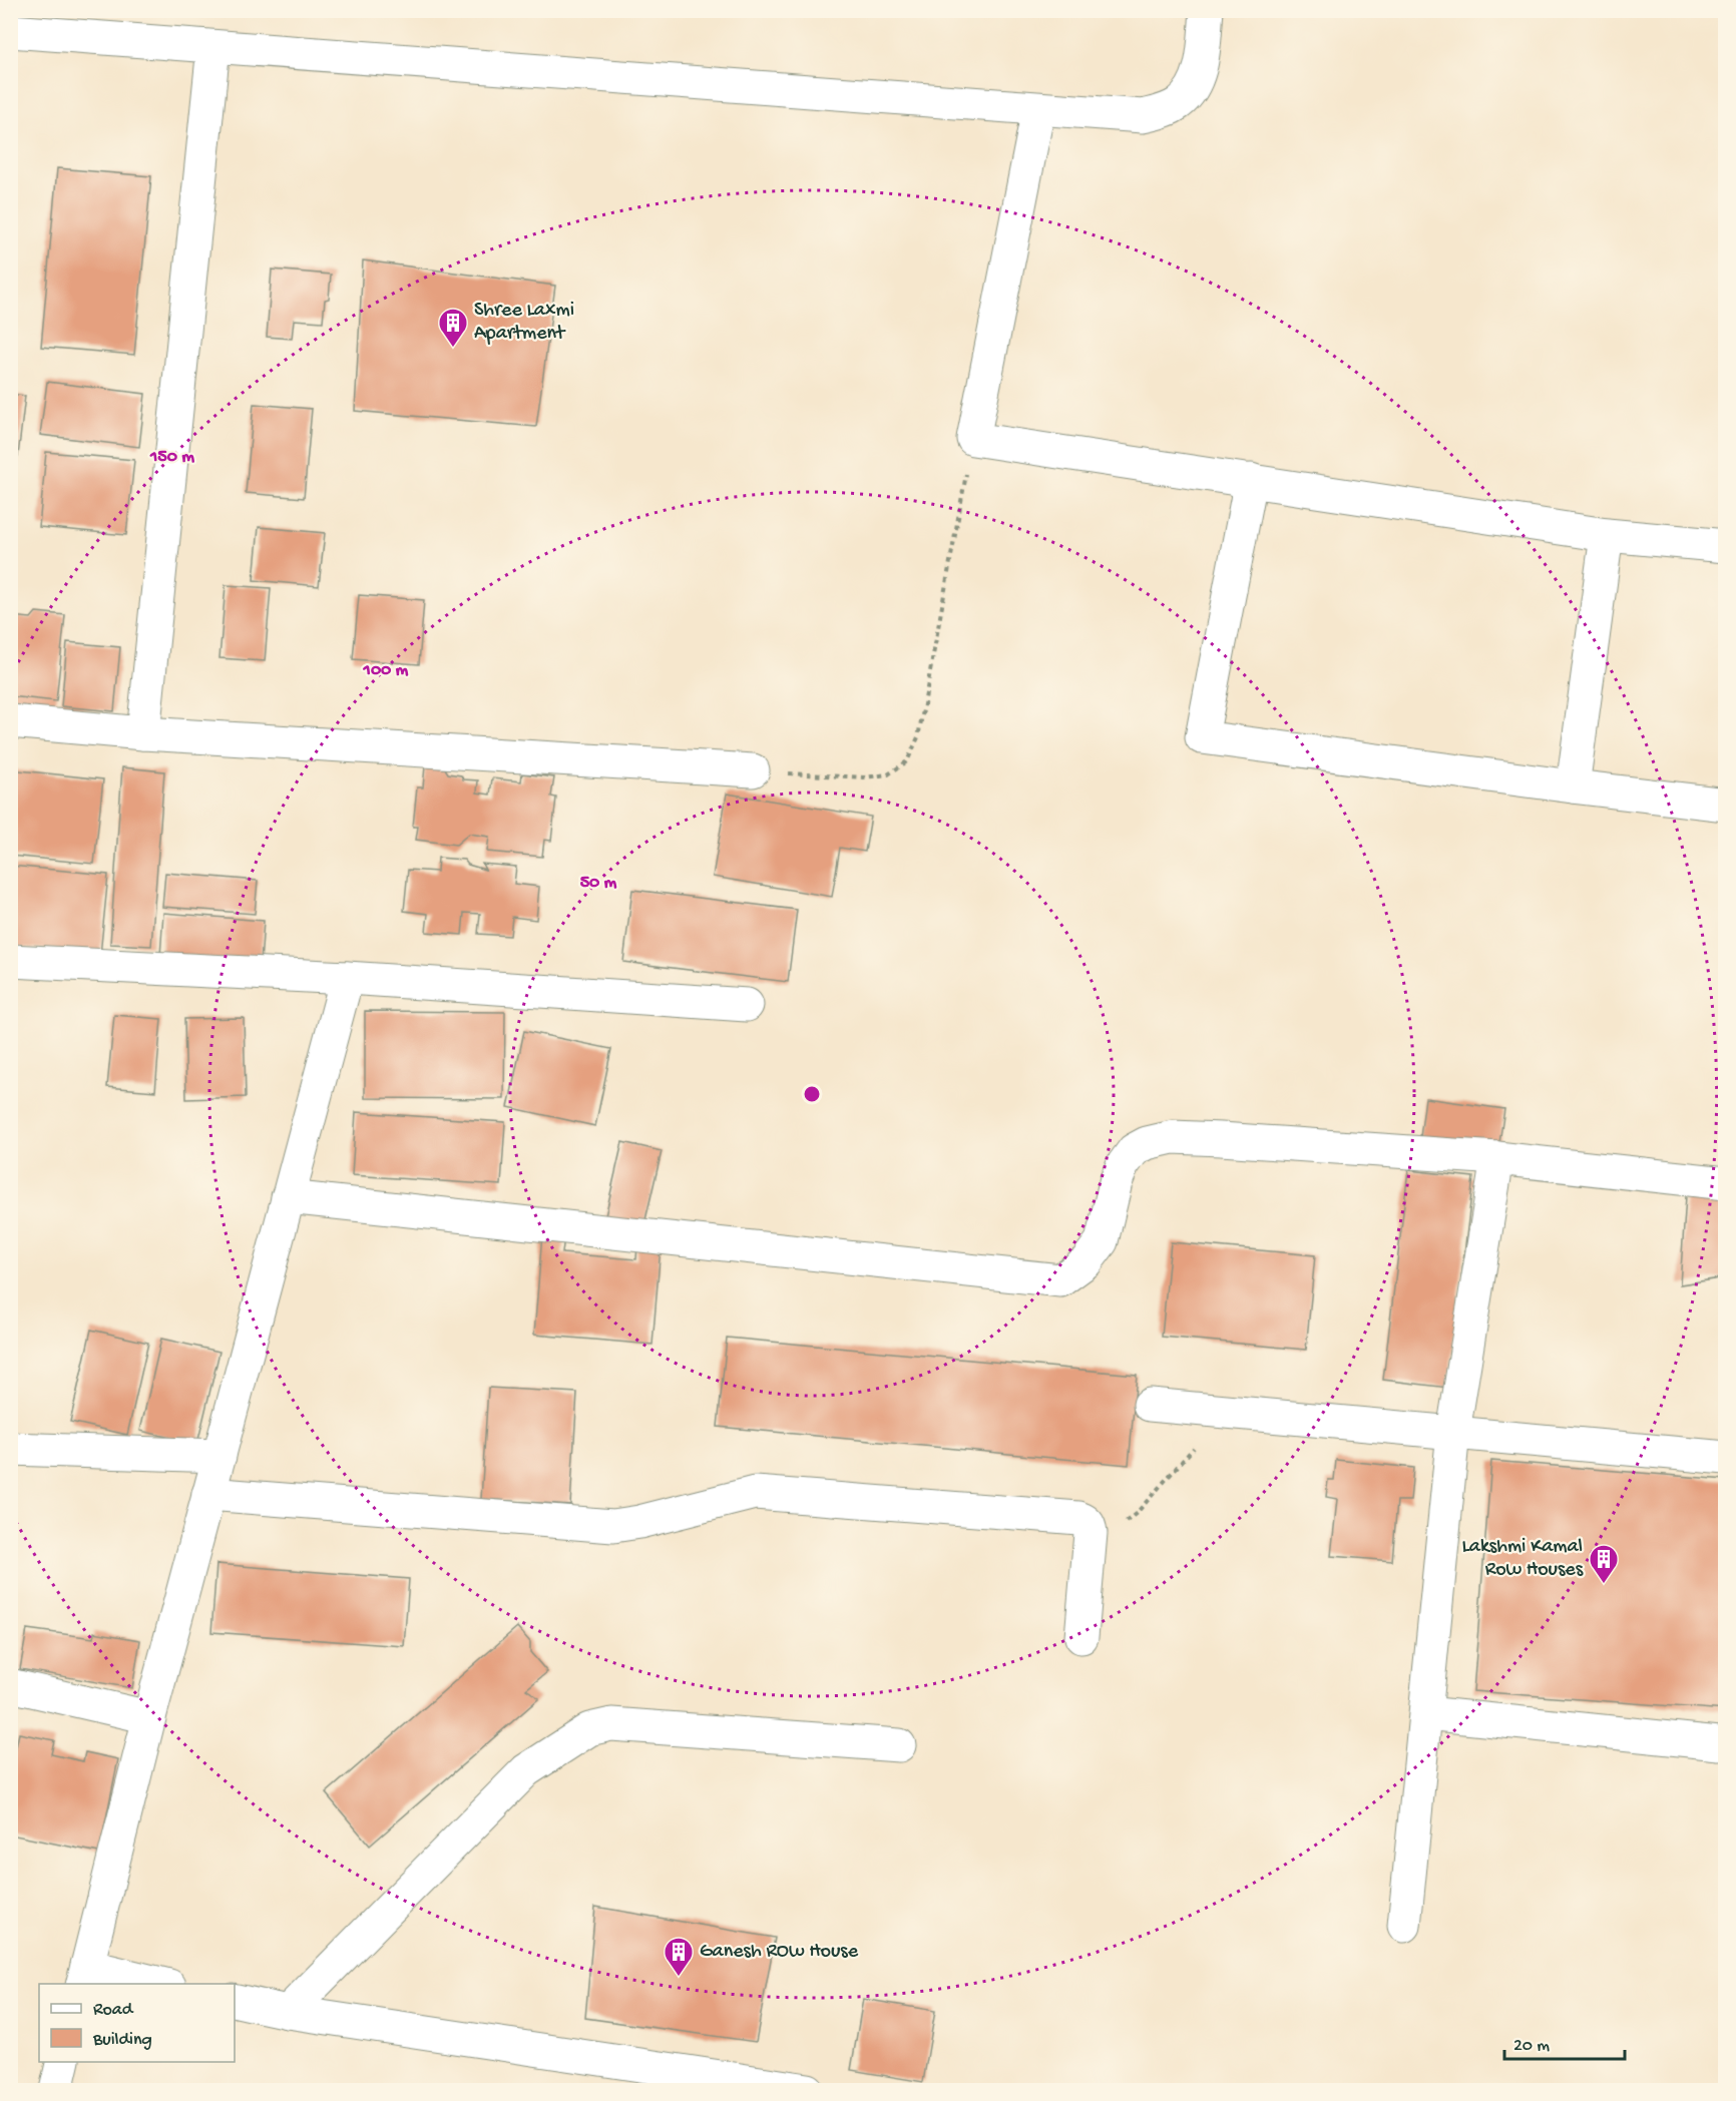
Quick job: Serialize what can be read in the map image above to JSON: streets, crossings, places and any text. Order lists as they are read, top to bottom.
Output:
{
  "places": {
    "building": ["Shree Laxmi Apartment", "Lakshmi Kamal Row Houses", "Ganesh ROw House"]
  },
  "legend": ["Road", "Building"],
  "scale_bar": "20 m",
  "rings": ["150 m", "100 m", "50 m"]
}
